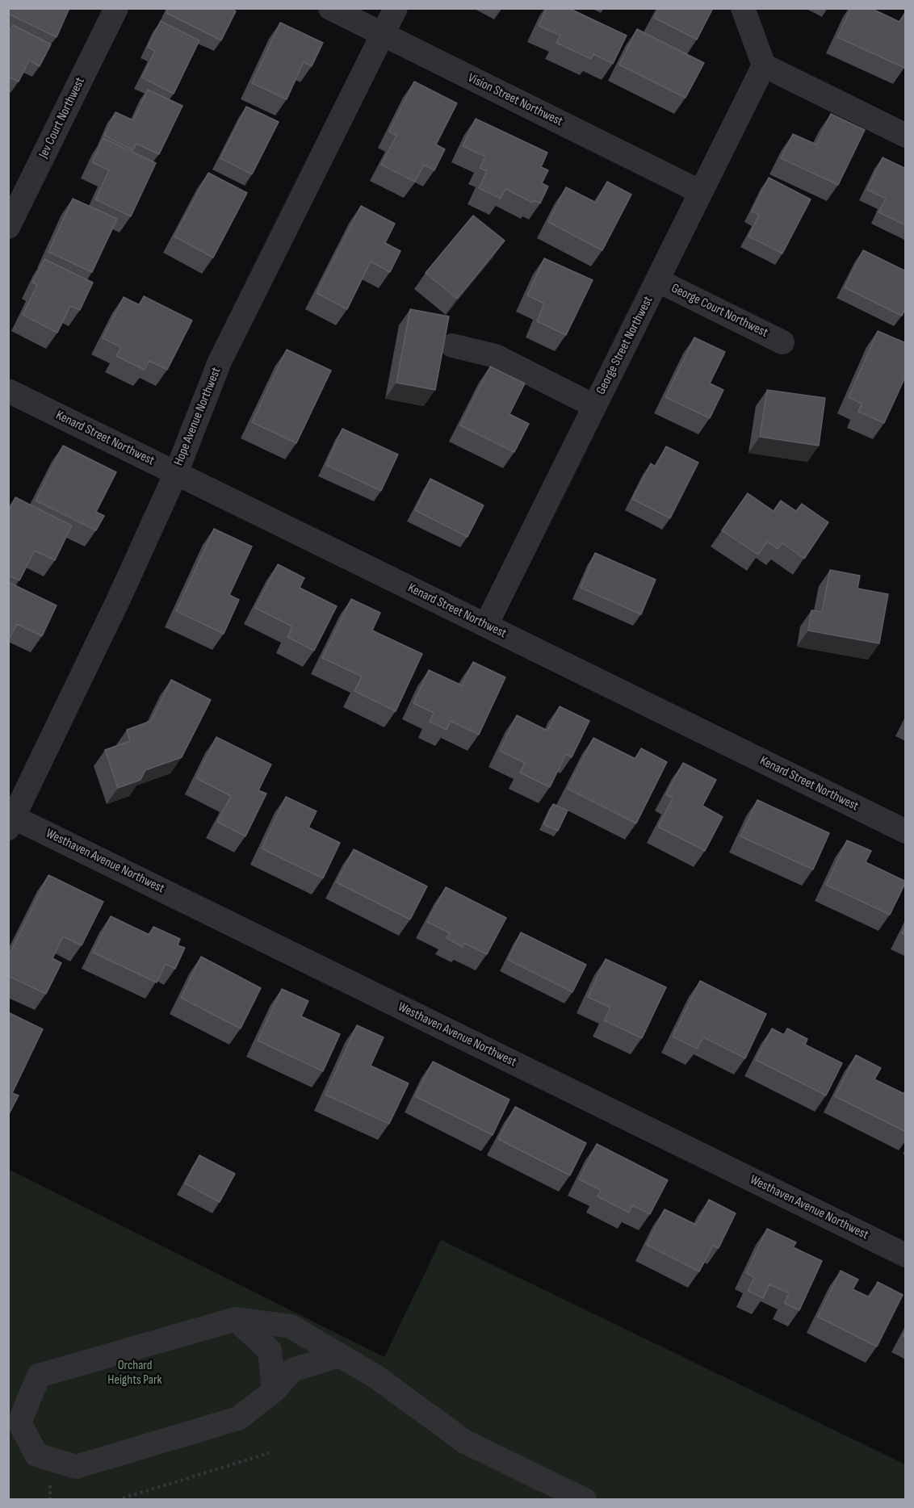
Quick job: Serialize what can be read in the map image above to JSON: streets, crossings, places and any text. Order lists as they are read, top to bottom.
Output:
{
  "streets": {
    "street": [
      "Vision Street Northwest",
      "Jev Court Northwest",
      "George Court Northwest",
      "George Street Northwest",
      "Hope Avenue Northwest",
      "Kenard Street Northwest",
      "Westhaven Avenue Northwest"
    ]
  },
  "crossings": [
    ["Vision Street Northwest", "George Street Northwest"],
    ["Vision Street Northwest", "Hope Avenue Northwest"],
    ["George Court Northwest", "George Street Northwest"],
    ["George Street Northwest", "Kenard Street Northwest"],
    ["Hope Avenue Northwest", "Kenard Street Northwest"],
    ["Hope Avenue Northwest", "Westhaven Avenue Northwest"]
  ],
  "parks": ["Orchard Heights Park"]
}
